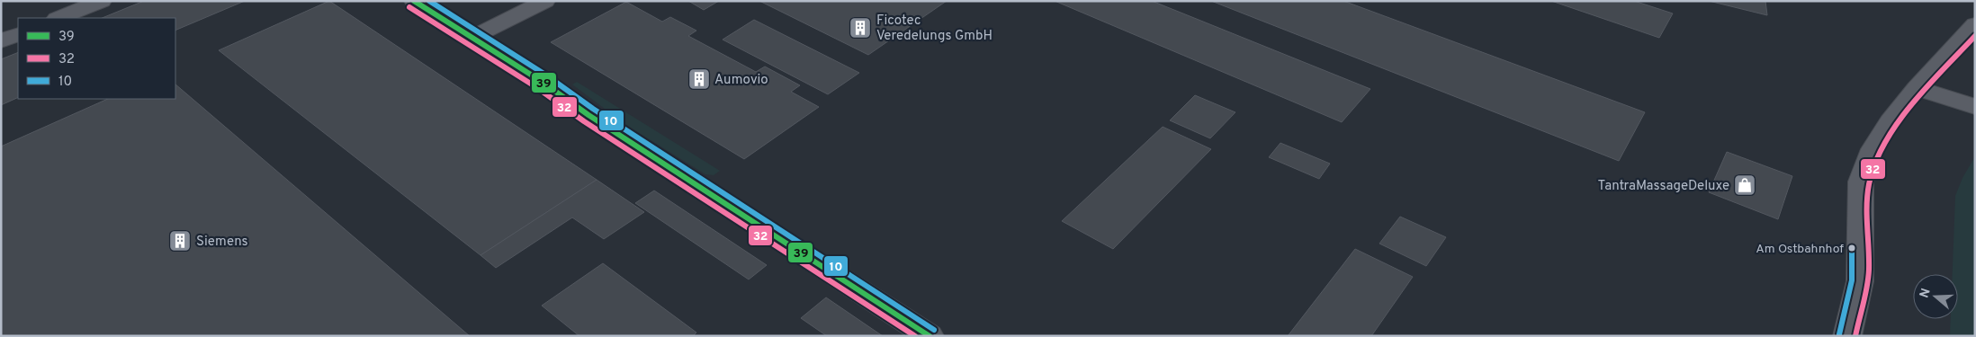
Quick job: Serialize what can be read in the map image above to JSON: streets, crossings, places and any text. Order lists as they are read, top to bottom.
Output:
{
  "places": {
    "building": ["Ficotec Veredelungs GmbH", "Aumovio", "Siemens"],
    "shop": ["TantraMassageDeluxe"],
    "other": ["Am Ostbahnhof"]
  },
  "lines": ["transit line 39", "transit line 10", "transit line 32"],
  "legend": ["39", "32", "10"],
  "north": "left"
}
